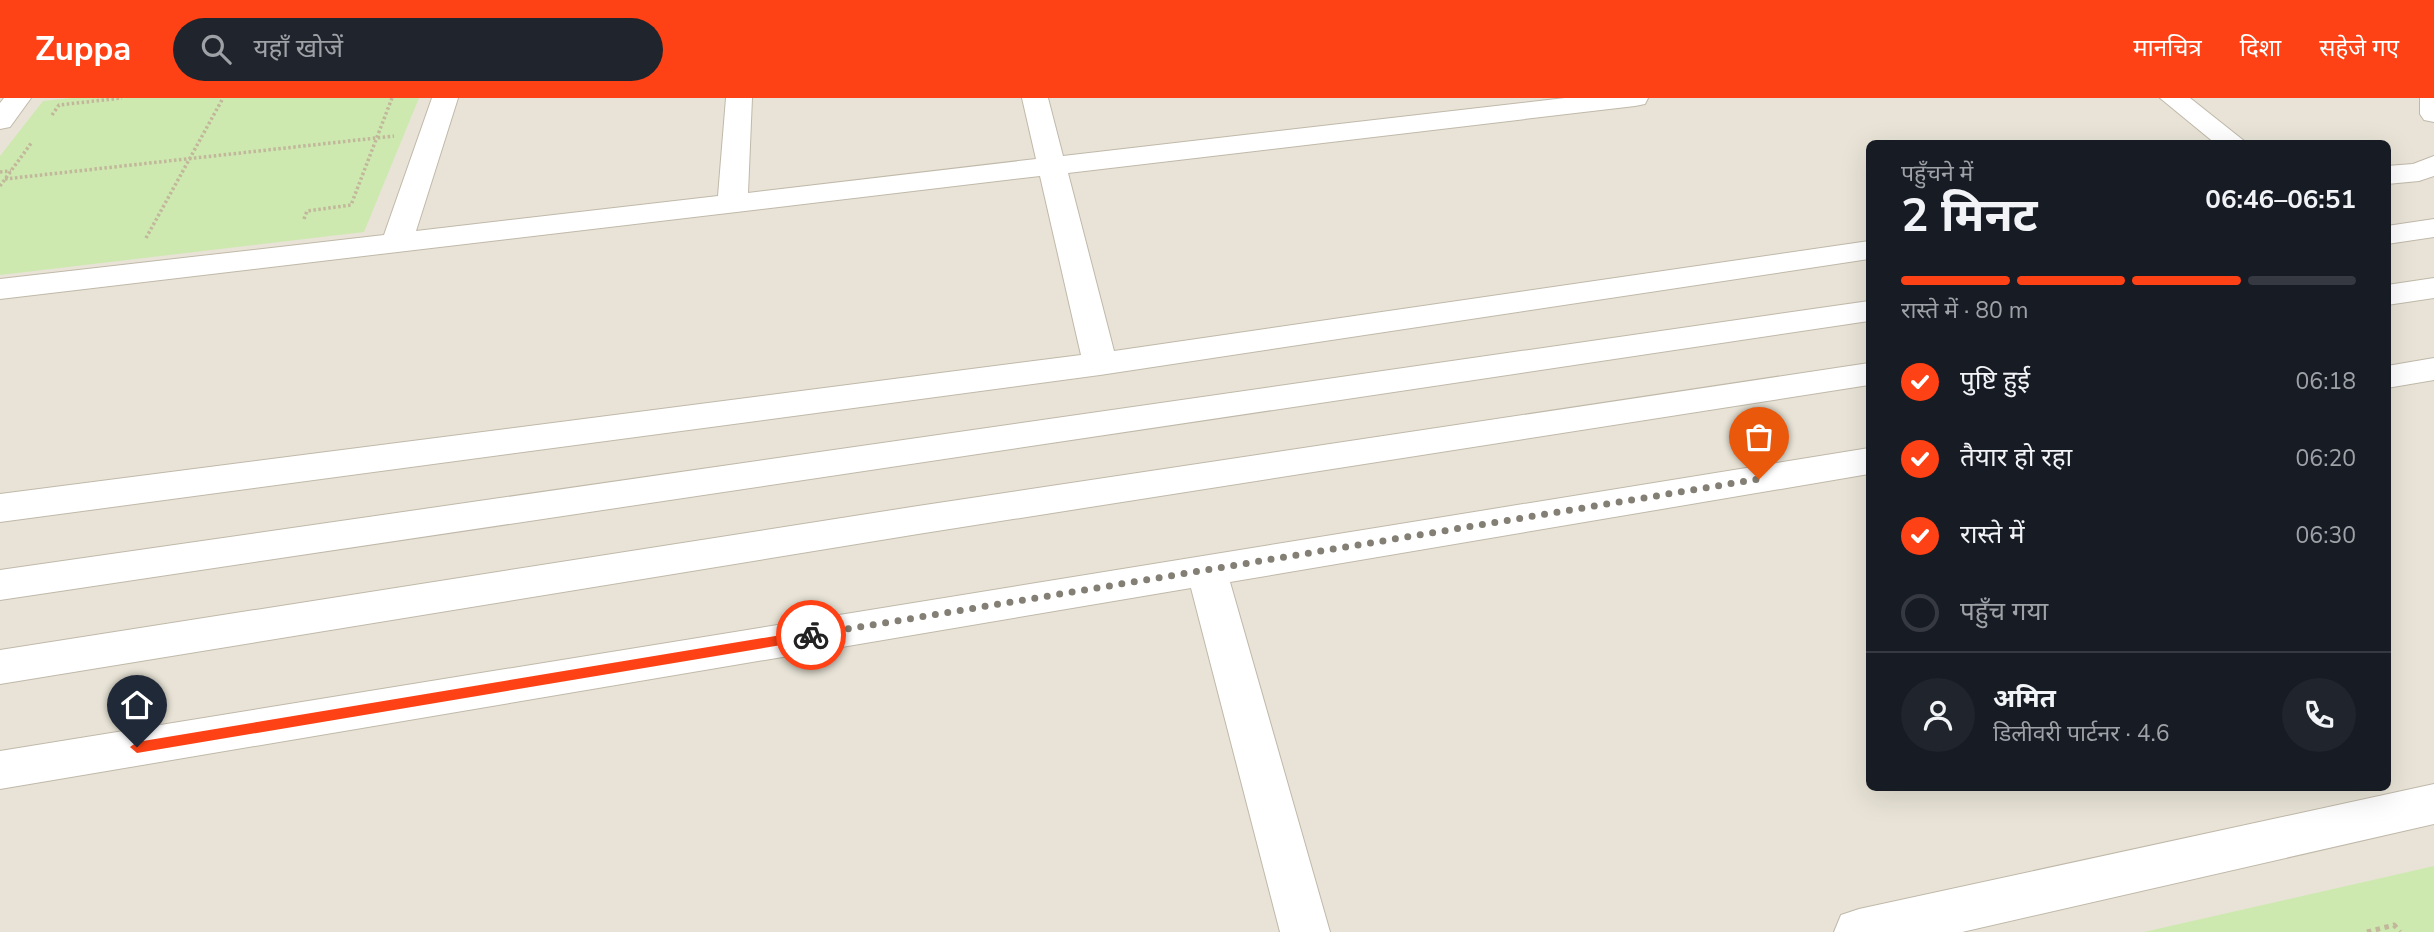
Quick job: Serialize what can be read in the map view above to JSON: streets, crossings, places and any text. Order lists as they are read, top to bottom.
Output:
{
  "page": {
    "header": "Zuppa",
    "search": "यहाँ खोजें",
    "nav": ["मानचित्र", "दिशा", "सहेजे गए"],
    "heading": ["2 मिनट", "पहुँचने में", "06:46–06:51"],
    "panel": ["अमित", "डिलीवरी पार्टनर · 4.6"],
    "bar": "रास्ते में · 80 m",
    "list": [
      ["पुष्टि हुई", "06:18"],
      ["तैयार हो रहा", "06:20"],
      ["रास्ते में", "06:30"],
      "पहुँच गया"
    ]
  }
}
